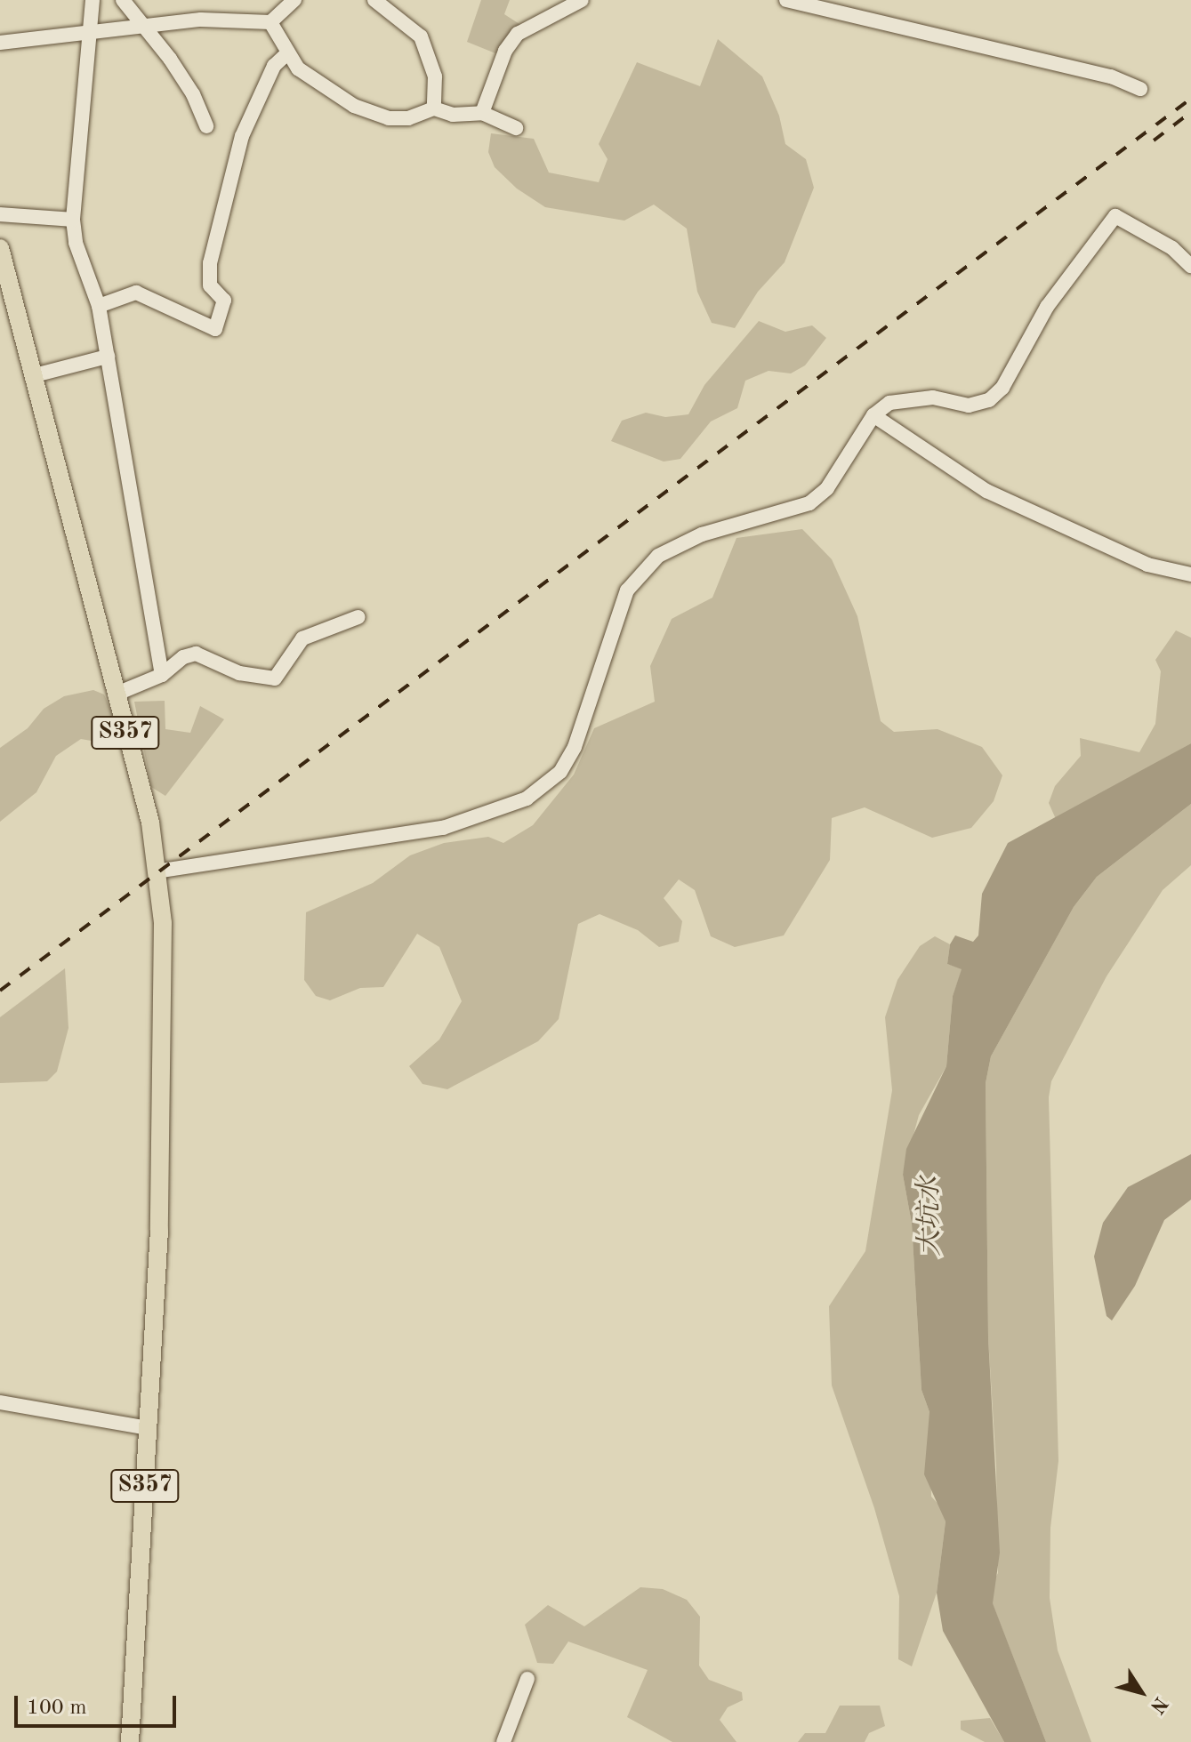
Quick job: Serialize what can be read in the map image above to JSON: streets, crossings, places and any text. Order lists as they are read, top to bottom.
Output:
{
  "streets": {
    "main road": ["S357"]
  },
  "water": ["大坑水"],
  "scale_bar": "100 m",
  "north": "bottom right"
}
